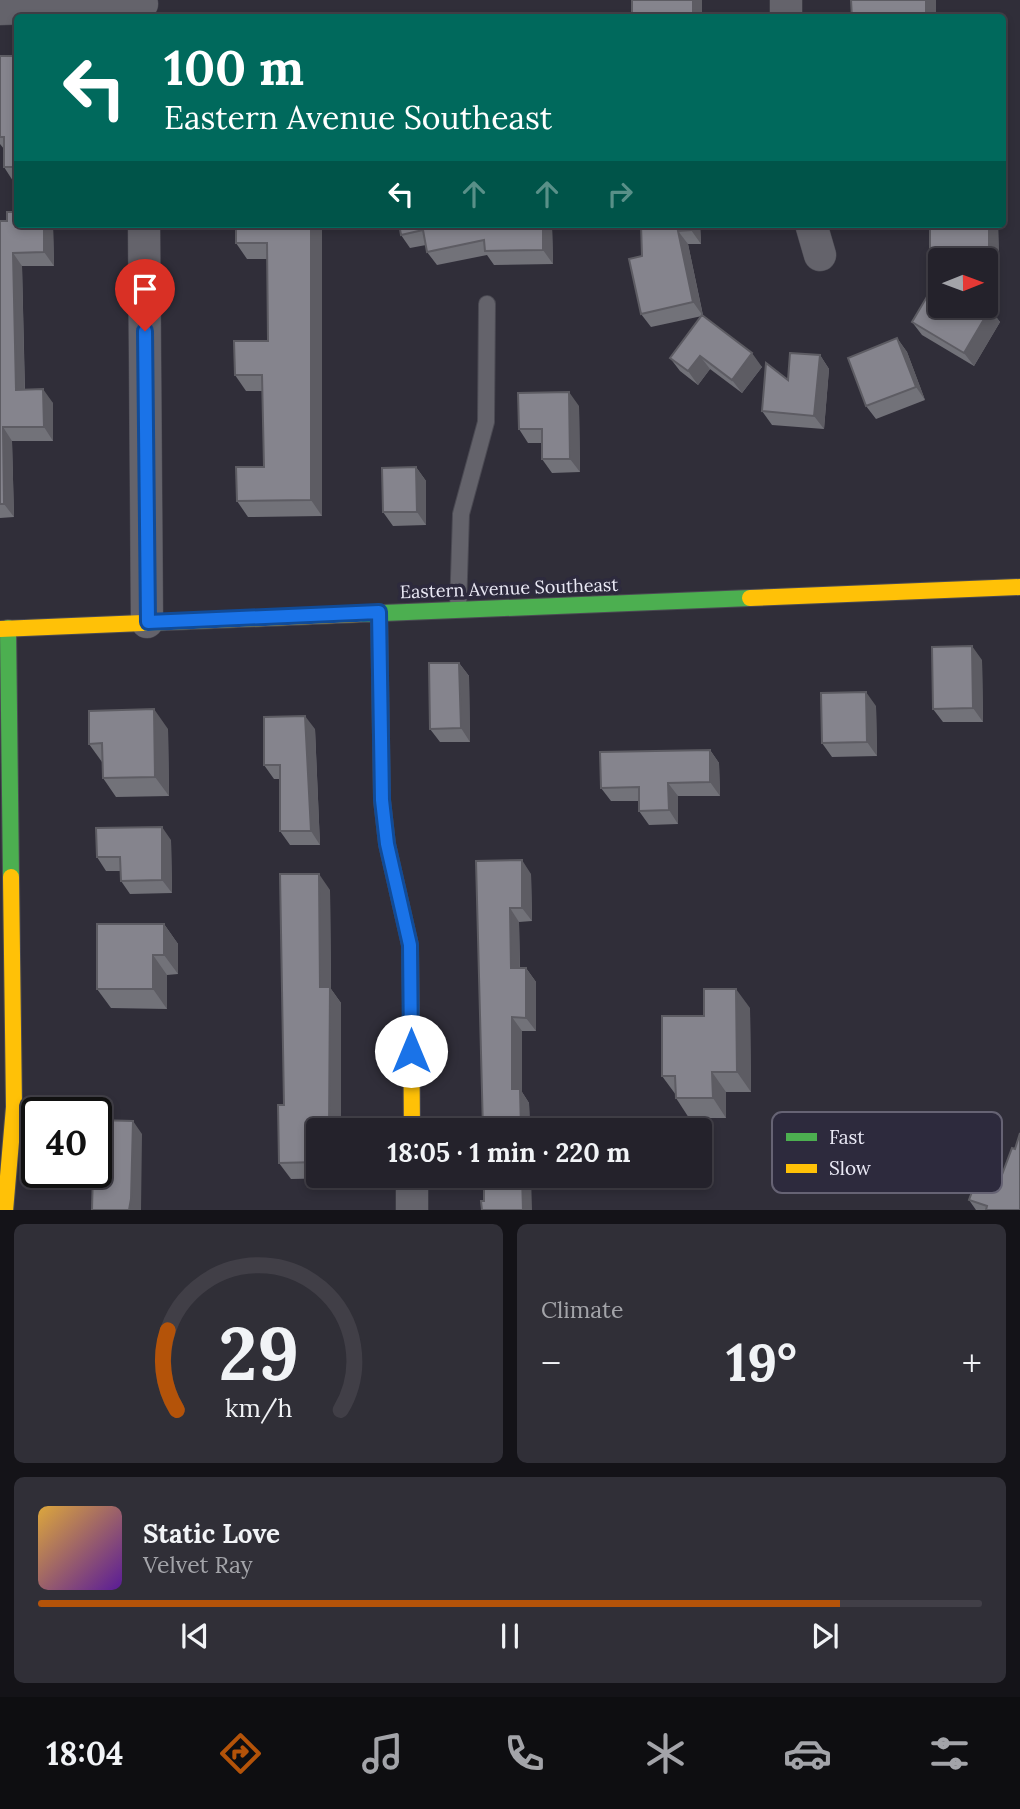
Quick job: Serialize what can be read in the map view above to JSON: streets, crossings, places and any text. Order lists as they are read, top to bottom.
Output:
{
  "streets": {
    "street": ["Eastern Avenue Southeast"]
  },
  "legend": ["Fast", "Slow"],
  "north": "right",
  "page": {
    "turn": ["100 m", "Eastern Avenue Southeast"],
    "limit": "40",
    "trip": "18:05 · 1 min · 220 m",
    "tile": "Climate",
    "heat": ["−", "19°", "+"],
    "song": ["Static Love", "Velvet Ray"],
    "tabs": "18:04",
    "gauge": ["29", "km/h"]
  }
}
